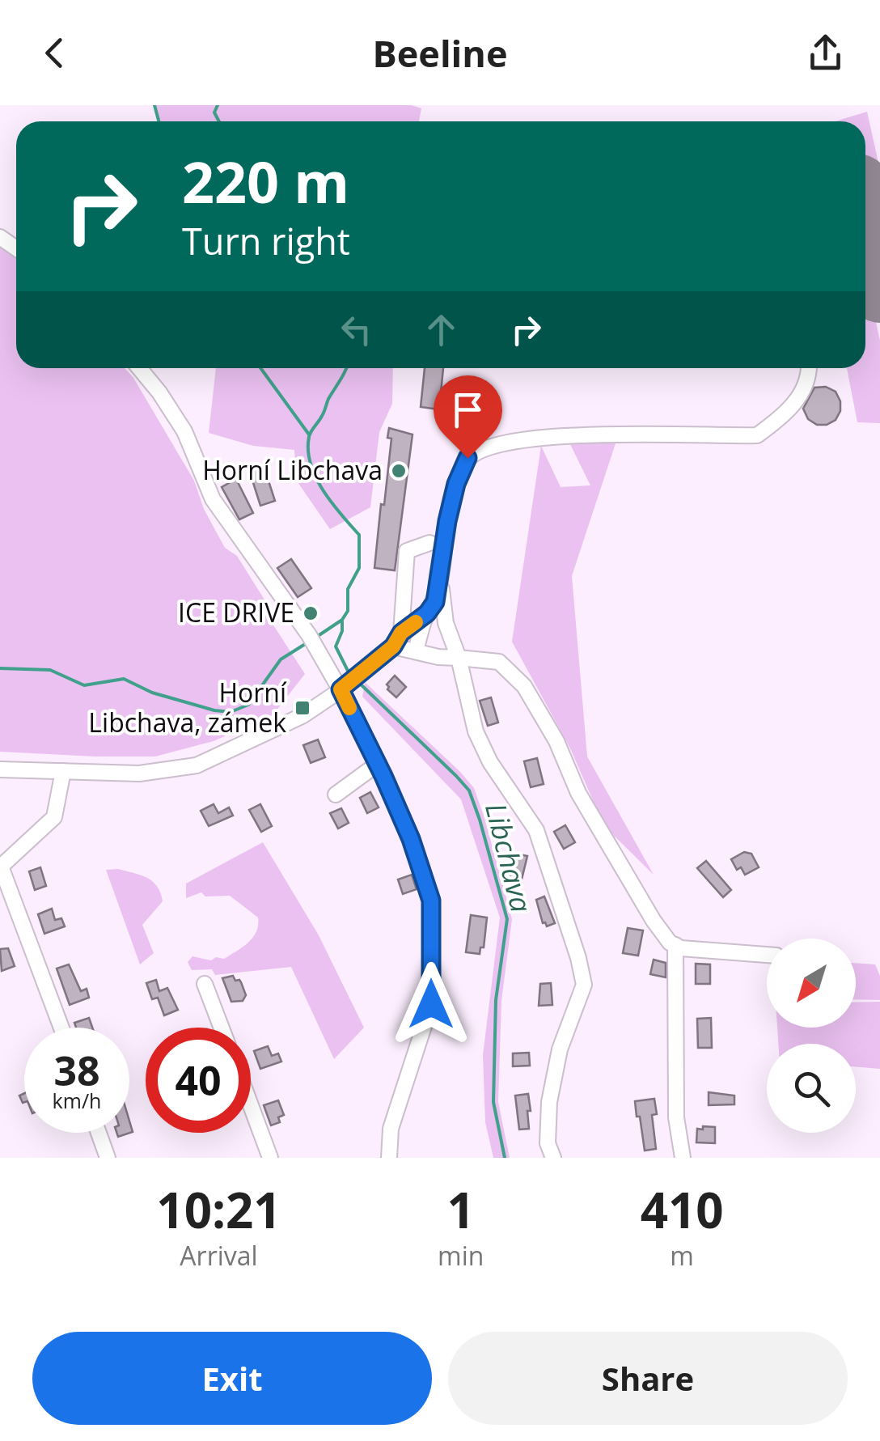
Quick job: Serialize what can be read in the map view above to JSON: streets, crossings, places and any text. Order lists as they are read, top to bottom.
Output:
{
  "water": ["Libchava"],
  "places": {
    "other": ["Horní Libchava", "ICE DRIVE"],
    "transit": ["Horní Libchava, zámek"]
  },
  "north": "bottom left",
  "page": {
    "header": "Beeline",
    "turn": ["220 m", "Turn right"],
    "speed": "38 km/h",
    "limit": "40",
    "eta": [
      "10:21",
      "Arrival",
      "1",
      "min",
      "410",
      "m"
    ],
    "buttons": ["Exit", "Share"]
  }
}
